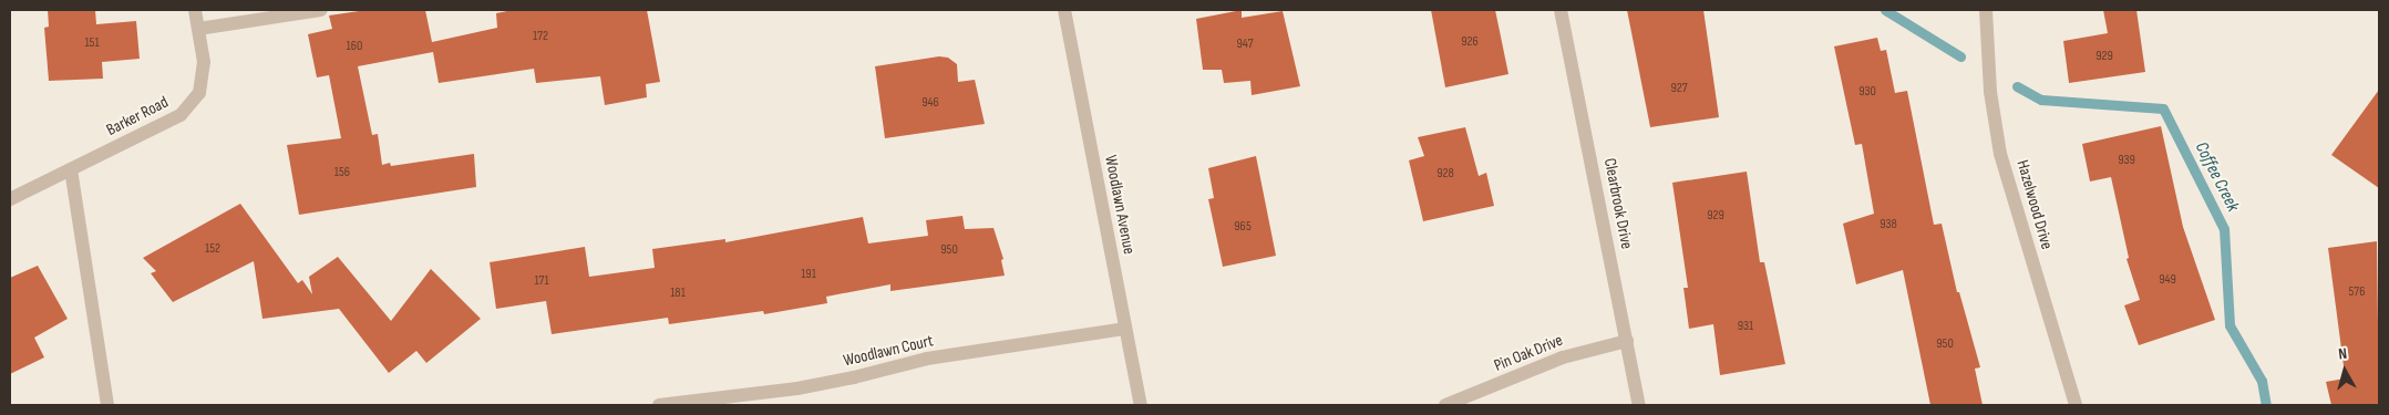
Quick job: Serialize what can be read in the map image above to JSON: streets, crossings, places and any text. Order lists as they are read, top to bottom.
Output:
{
  "streets": {
    "street": [
      "Barker Road",
      "Clearbrook Drive",
      "Woodlawn Avenue",
      "Hazelwood Drive",
      "Woodlawn Court",
      "Pin Oak Drive"
    ]
  },
  "crossings": [
    ["Clearbrook Drive", "Pin Oak Drive"],
    ["Woodlawn Avenue", "Woodlawn Court"]
  ],
  "water": ["Coffee Creek"],
  "house_numbers": [
    "172",
    "926",
    "151",
    "947",
    "160",
    "929",
    "927",
    "930",
    "946",
    "939",
    "156",
    "928",
    "929",
    "938",
    "965",
    "152",
    "950",
    "191",
    "949",
    "171",
    "576",
    "181",
    "931",
    "950"
  ],
  "north": "top"
}
